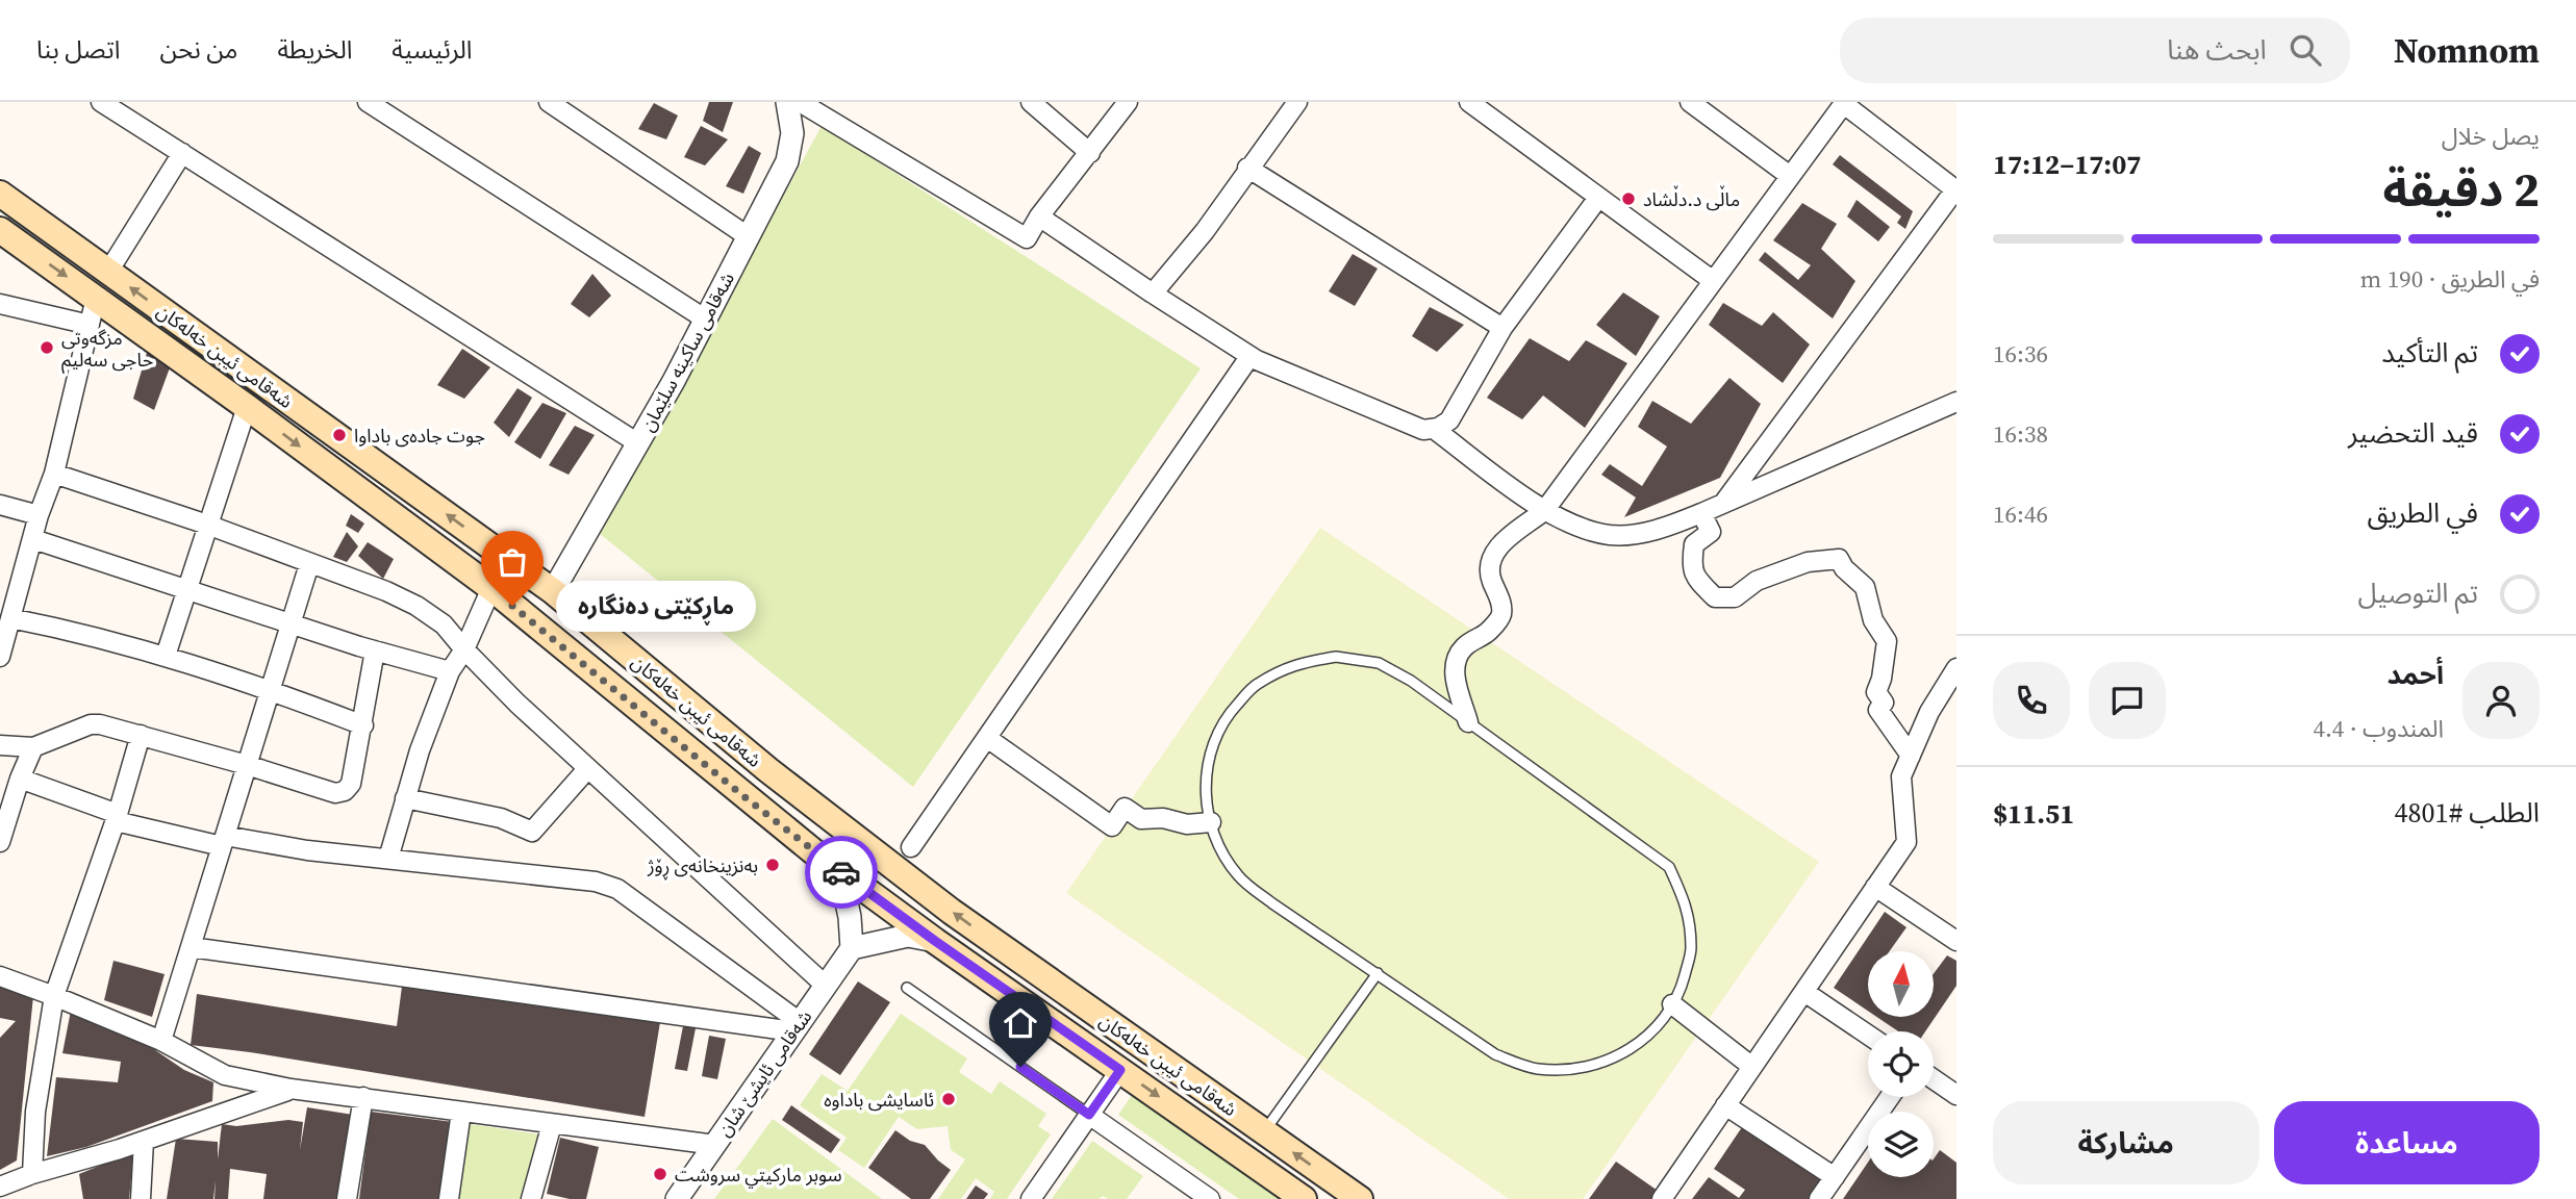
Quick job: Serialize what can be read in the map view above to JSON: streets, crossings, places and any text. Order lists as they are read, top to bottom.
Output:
{
  "streets": {
    "main road": ["شەقامی ئیبن خەلەکان"],
    "street": ["شەقامی ساکینە سلێمان", "شەقامی ئایشێ شان"]
  },
  "crossings": [
    ["شەقامی ساکینە سلێمان", "شەقامی ئیبن خەلەکان"]
  ],
  "places": [
    "ماڵی د.دڵشاد",
    "مزگەوتی حاجی سەلیم",
    "جوت جادەی باداوا",
    "ماڕكێتی دەنگارە",
    "بەنزینخانەی ڕۆژ",
    "ئاسايشى باداوه",
    "سوبر ماركيتي سروشت"
  ],
  "north": "top",
  "page": {
    "header": "Nomnom",
    "search": "ابحث هنا",
    "nav": [
      "الرئيسية",
      "الخريطة",
      "من نحن",
      "اتصل بنا"
    ],
    "heading": ["2 دقيقة", "يصل خلال", "17:07–17:12"],
    "panel": [
      "أحمد",
      "المندوب · 4.4",
      "الطلب #4801",
      "$11.51"
    ],
    "bar": "في الطريق · 190 m",
    "list": [
      ["تم التأكيد", "16:36"],
      ["قيد التحضير", "16:38"],
      ["في الطريق", "16:46"],
      "تم التوصيل"
    ],
    "bubble": "ماڕكێتی دەنگارە",
    "buttons": ["مساعدة", "مشاركة"]
  }
}
